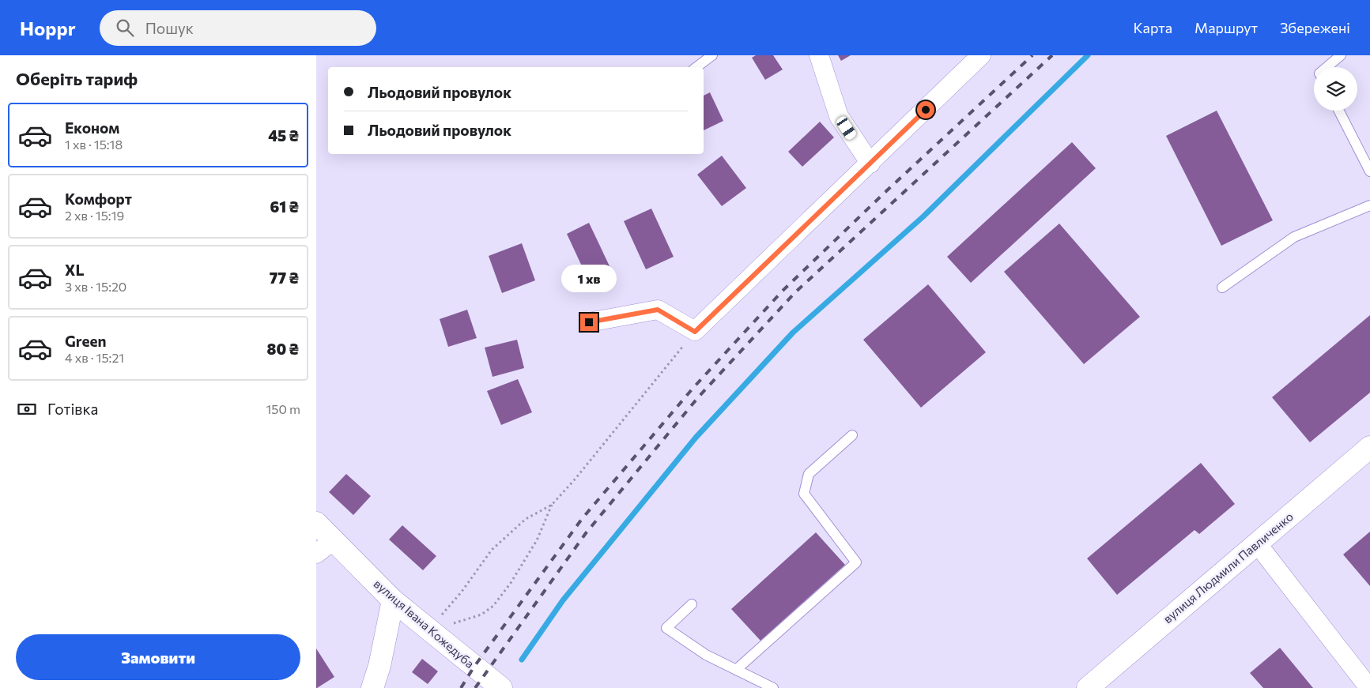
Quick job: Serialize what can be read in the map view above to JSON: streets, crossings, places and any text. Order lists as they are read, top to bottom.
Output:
{
  "streets": {
    "main road": ["вулиця Людмили Павличенко", "вулиця Івана Кожедуба"]
  },
  "page": {
    "header": "Hoppr",
    "search": "Пошук",
    "nav": ["Карта", "Маршрут", "Збережені"],
    "heading": "Оберіть тариф",
    "banner": ["Льодовий провулок", "Льодовий провулок"],
    "list": [
      {
        "name": "Економ",
        "note": "1 хв · 15:18",
        "value": "45 ₴"
      },
      {
        "name": "Комфорт",
        "note": "2 хв · 15:19",
        "value": "61 ₴"
      },
      {
        "name": "XL",
        "note": "3 хв · 15:20",
        "value": "77 ₴"
      },
      {
        "name": "Green",
        "note": "4 хв · 15:21",
        "value": "80 ₴"
      }
    ],
    "bubble": "1 хв",
    "pay": ["Готівка", "150 m"],
    "buttons": "Замовити"
  }
}
